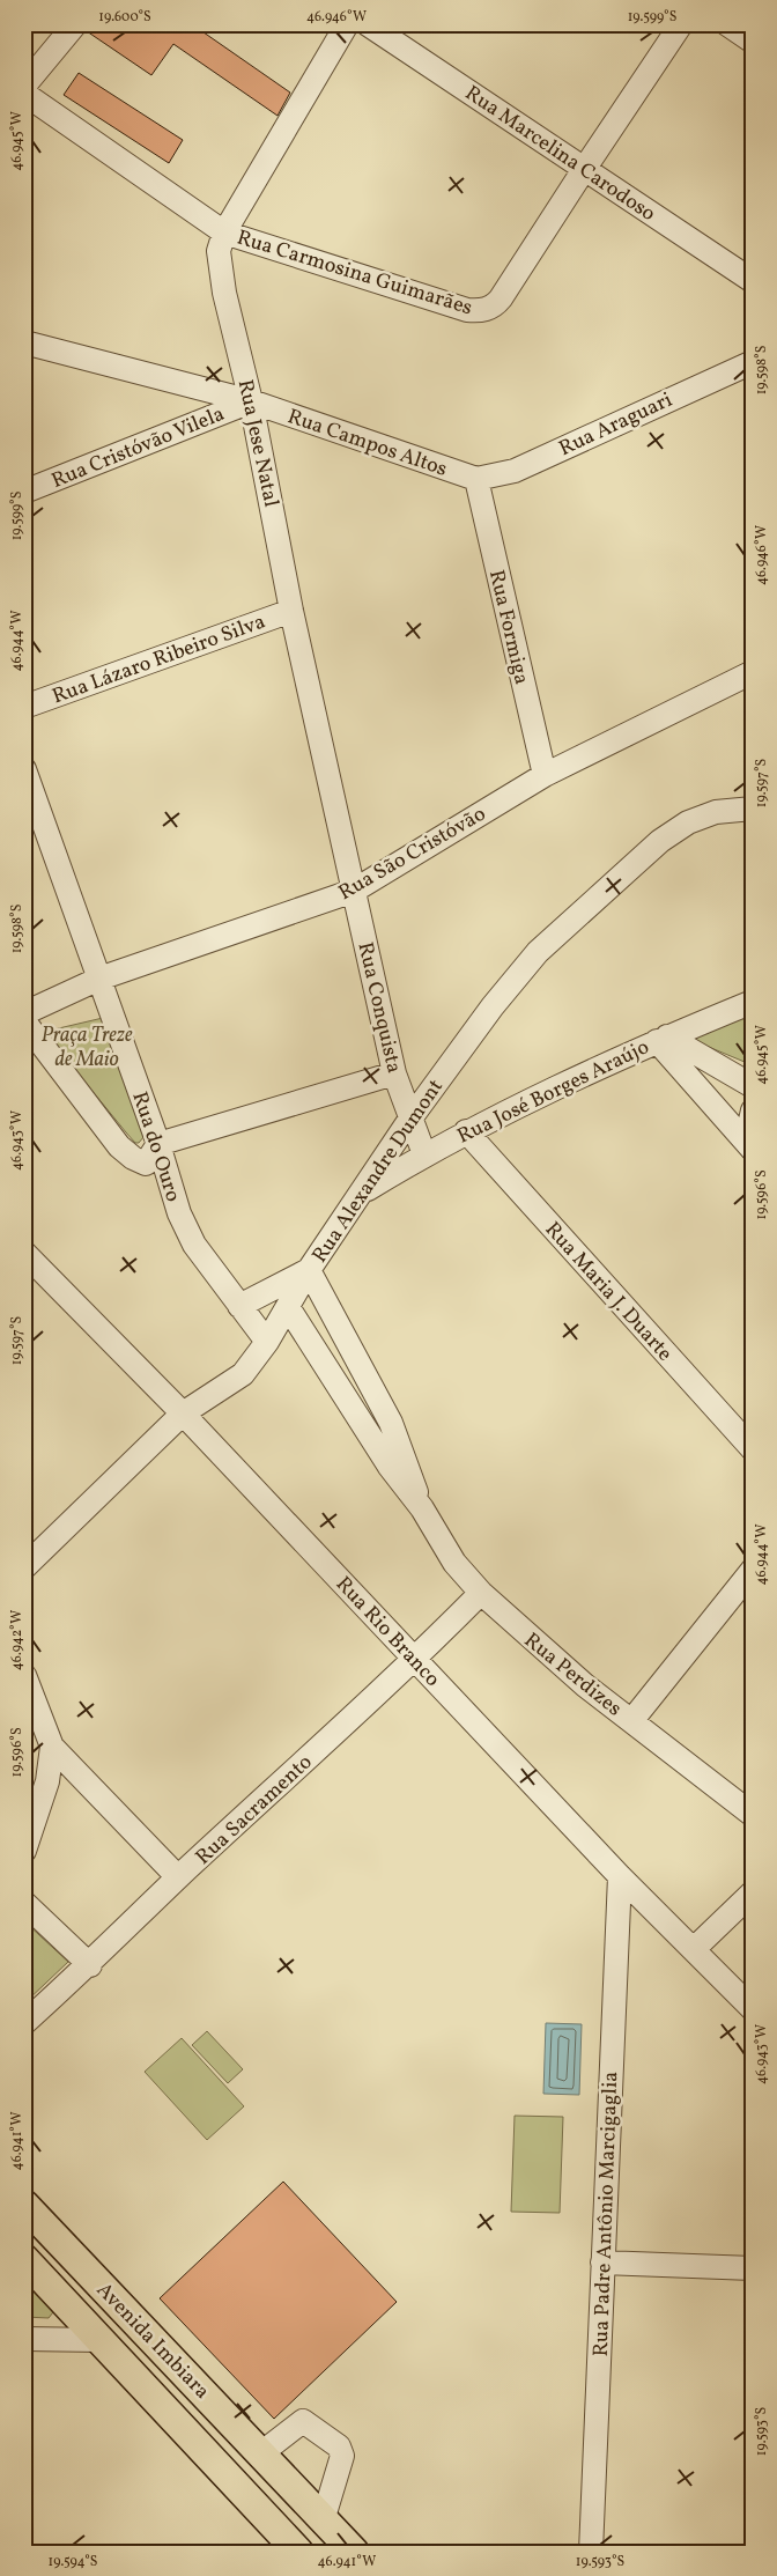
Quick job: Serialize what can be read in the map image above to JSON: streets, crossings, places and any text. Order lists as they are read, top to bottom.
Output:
{
  "streets": {
    "main road": ["Avenida Imbiara"],
    "street": [
      "Rua Marcelina Carodoso",
      "Rua Carmosina Guimarães",
      "Rua Araguari",
      "Rua Campos Altos",
      "Rua Jese Natal",
      "Rua Cristóvão Vilela",
      "Rua Formiga",
      "Rua Lázaro Ribeiro Silva",
      "Rua São Cristóvão",
      "Rua Conquista",
      "Rua José Borges Araújo",
      "Rua do Ouro",
      "Rua Alexandre Dumont",
      "Rua Maria J. Duarte",
      "Rua Rio Branco",
      "Rua Perdizes",
      "Rua Sacramento",
      "Rua Padre Antônio Marcigaglia"
    ]
  },
  "crossings": [
    ["Rua Marcelina Carodoso", "Rua Carmosina Guimarães"],
    ["Rua Carmosina Guimarães", "Rua Jese Natal"],
    ["Rua Araguari", "Rua Campos Altos"],
    ["Rua Araguari", "Rua Formiga"],
    ["Rua Campos Altos", "Rua Jese Natal"],
    ["Rua Campos Altos", "Rua Cristóvão Vilela"],
    ["Rua Campos Altos", "Rua Formiga"],
    ["Rua Jese Natal", "Rua Cristóvão Vilela"],
    ["Rua Jese Natal", "Rua Lázaro Ribeiro Silva"],
    ["Rua Jese Natal", "Rua São Cristóvão"],
    ["Rua Jese Natal", "Rua Conquista"],
    ["Rua Formiga", "Rua São Cristóvão"],
    ["Rua São Cristóvão", "Rua Conquista"],
    ["Rua São Cristóvão", "Rua do Ouro"],
    ["Rua Conquista", "Rua José Borges Araújo"],
    ["Rua Conquista", "Rua Alexandre Dumont"],
    ["Rua José Borges Araújo", "Rua Alexandre Dumont"],
    ["Rua José Borges Araújo", "Rua Maria J. Duarte"],
    ["Rua do Ouro", "Rua Alexandre Dumont"],
    ["Rua Alexandre Dumont", "Rua Rio Branco"],
    ["Rua Rio Branco", "Rua Sacramento"],
    ["Rua Rio Branco", "Rua Padre Antônio Marcigaglia"],
    ["Rua Perdizes", "Rua Sacramento"]
  ],
  "parks": ["Praça Treze de Maio"],
  "coordinates": [
    "19.600°S",
    "46.946°W",
    "19.599°S",
    "46.945°W",
    "19.598°S",
    "46.944°W",
    "19.597°S",
    "46.943°W",
    "19.596°S",
    "46.942°W",
    "46.941°W",
    "19.593°S",
    "19.594°S"
  ]
}
